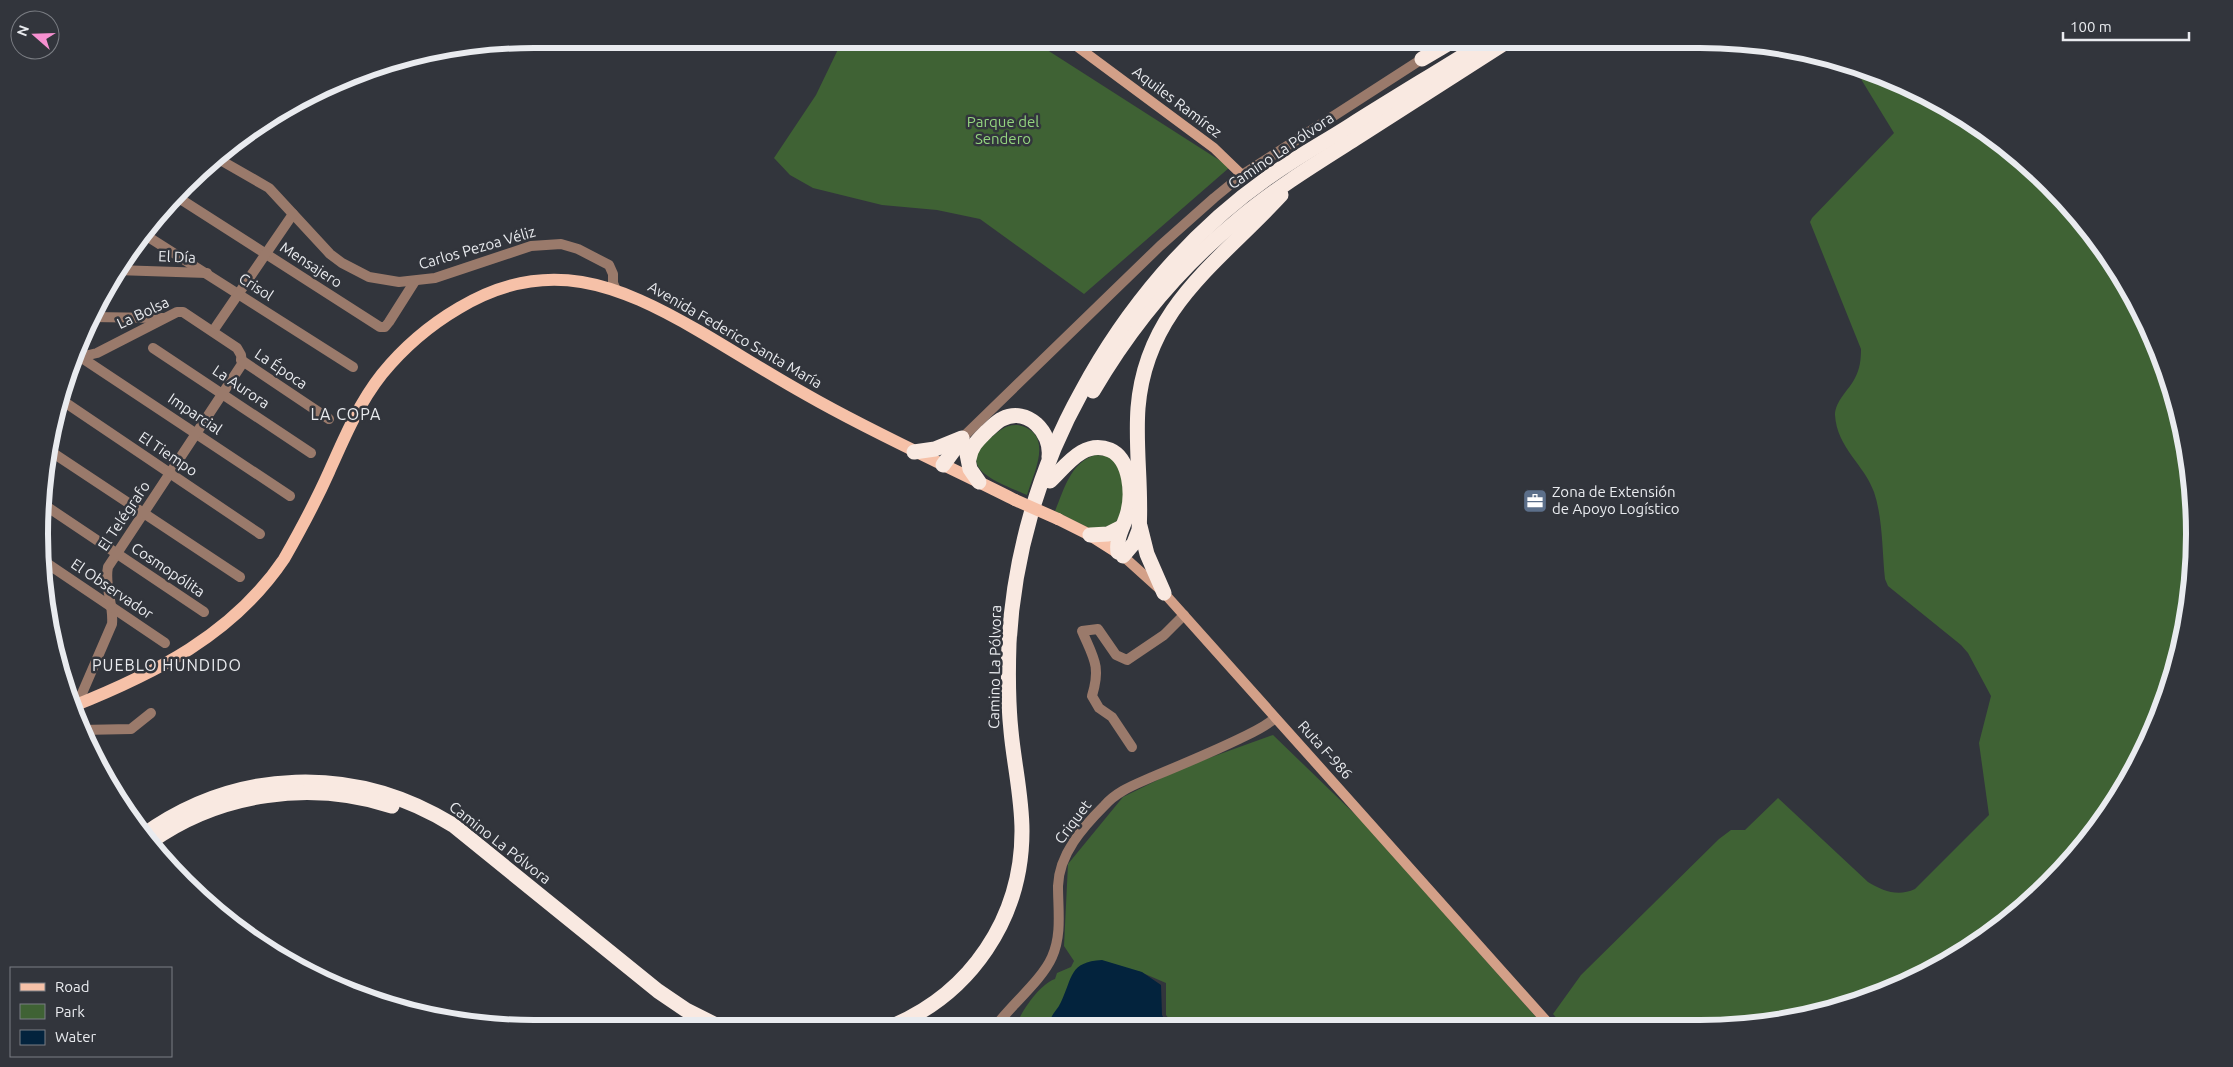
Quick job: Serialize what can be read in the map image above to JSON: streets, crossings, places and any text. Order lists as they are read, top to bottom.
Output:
{
  "streets": {
    "highway": ["Camino La Pólvora"],
    "main road": ["Aquiles Ramírez", "Avenida Federico Santa María", "Ruta F-986"],
    "street": [
      "Carlos Pezoa Véliz",
      "El Día",
      "Mensajero",
      "Crisol",
      "La Bolsa",
      "La Época",
      "La Aurora",
      "Imparcial",
      "El Tiempo",
      "El Telégrafo",
      "Cosmopólita",
      "El Observador",
      "Criquet"
    ]
  },
  "crossings": [
    ["Carlos Pezoa Véliz", "Mensajero"],
    ["Carlos Pezoa Véliz", "Avenida Federico Santa María"],
    ["El Día", "Crisol"],
    ["La Bolsa", "La Época"],
    ["La Bolsa", "El Telégrafo"],
    ["Avenida Federico Santa María", "Ruta F-986"],
    ["La Época", "El Telégrafo"],
    ["La Aurora", "El Telégrafo"],
    ["Imparcial", "El Telégrafo"],
    ["El Tiempo", "El Telégrafo"],
    ["El Telégrafo", "Cosmopólita"],
    ["El Telégrafo", "El Observador"],
    ["Ruta F-986", "Criquet"]
  ],
  "districts": ["LA COPA", "PUEBLO HUNDIDO"],
  "parks": ["Parque del Sendero"],
  "places": {
    "office": ["Zona de Extensión de Apoyo Logístico"]
  },
  "legend": ["Road", "Park", "Water"],
  "scale_bar": "100 m",
  "north": "left"
}
